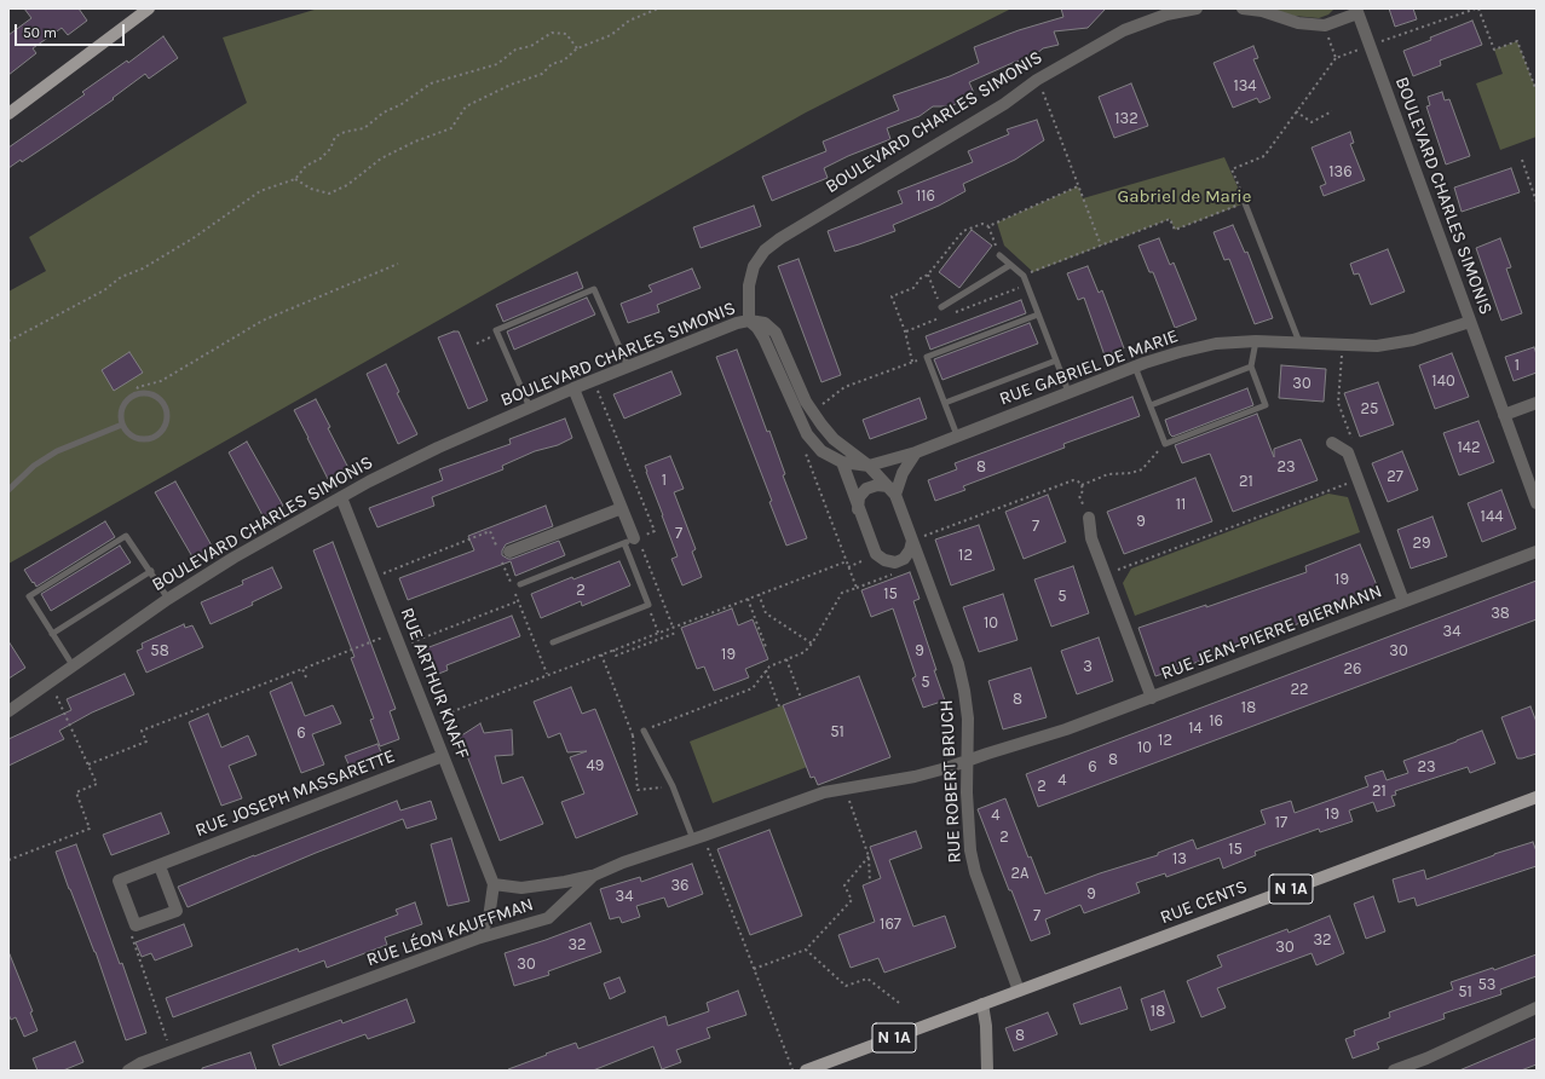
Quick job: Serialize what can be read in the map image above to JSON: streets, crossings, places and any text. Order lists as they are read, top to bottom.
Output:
{
  "streets": {
    "main road": ["N 1A", "RUE CENTS"],
    "street": [
      "BOULEVARD CHARLES SIMONIS",
      "RUE GABRIEL DE MARIE",
      "RUE JEAN-PIERRE BIERMANN",
      "RUE ARTHUR KNAFF",
      "RUE ROBERT BRUCH",
      "RUE JOSEPH MASSARETTE",
      "RUE LÉON KAUFFMAN"
    ]
  },
  "crossings": [
    ["BOULEVARD CHARLES SIMONIS", "RUE GABRIEL DE MARIE"],
    ["BOULEVARD CHARLES SIMONIS", "RUE ARTHUR KNAFF"],
    ["BOULEVARD CHARLES SIMONIS", "RUE ROBERT BRUCH"],
    ["RUE GABRIEL DE MARIE", "RUE ROBERT BRUCH"],
    ["RUE JEAN-PIERRE BIERMANN", "RUE ROBERT BRUCH"],
    ["RUE JEAN-PIERRE BIERMANN", "RUE LÉON KAUFFMAN"],
    ["RUE ARTHUR KNAFF", "RUE JOSEPH MASSARETTE"],
    ["RUE ARTHUR KNAFF", "RUE LÉON KAUFFMAN"],
    ["RUE ROBERT BRUCH", "N 1A"],
    ["RUE ROBERT BRUCH", "RUE CENTS"],
    ["RUE ROBERT BRUCH", "RUE LÉON KAUFFMAN"],
    ["N 1A", "RUE CENTS"]
  ],
  "parks": ["Gabriel de Marie"],
  "house_numbers": [
    "134",
    "132",
    "136",
    "116",
    "1",
    "140",
    "30",
    "25",
    "142",
    "8",
    "23",
    "27",
    "1",
    "21",
    "11",
    "144",
    "9",
    "7",
    "7",
    "29",
    "12",
    "19",
    "2",
    "15",
    "5",
    "38",
    "10",
    "34",
    "58",
    "9",
    "30",
    "19",
    "3",
    "26",
    "5",
    "22",
    "8",
    "18",
    "16",
    "14",
    "51",
    "6",
    "12",
    "10",
    "8",
    "49",
    "6",
    "23",
    "4",
    "2",
    "21",
    "19",
    "4",
    "17",
    "2",
    "15",
    "13",
    "2A",
    "36",
    "9",
    "34",
    "7",
    "167",
    "32",
    "32",
    "30",
    "30",
    "53",
    "51",
    "18",
    "8"
  ],
  "scale_bar": "50 m"
}
